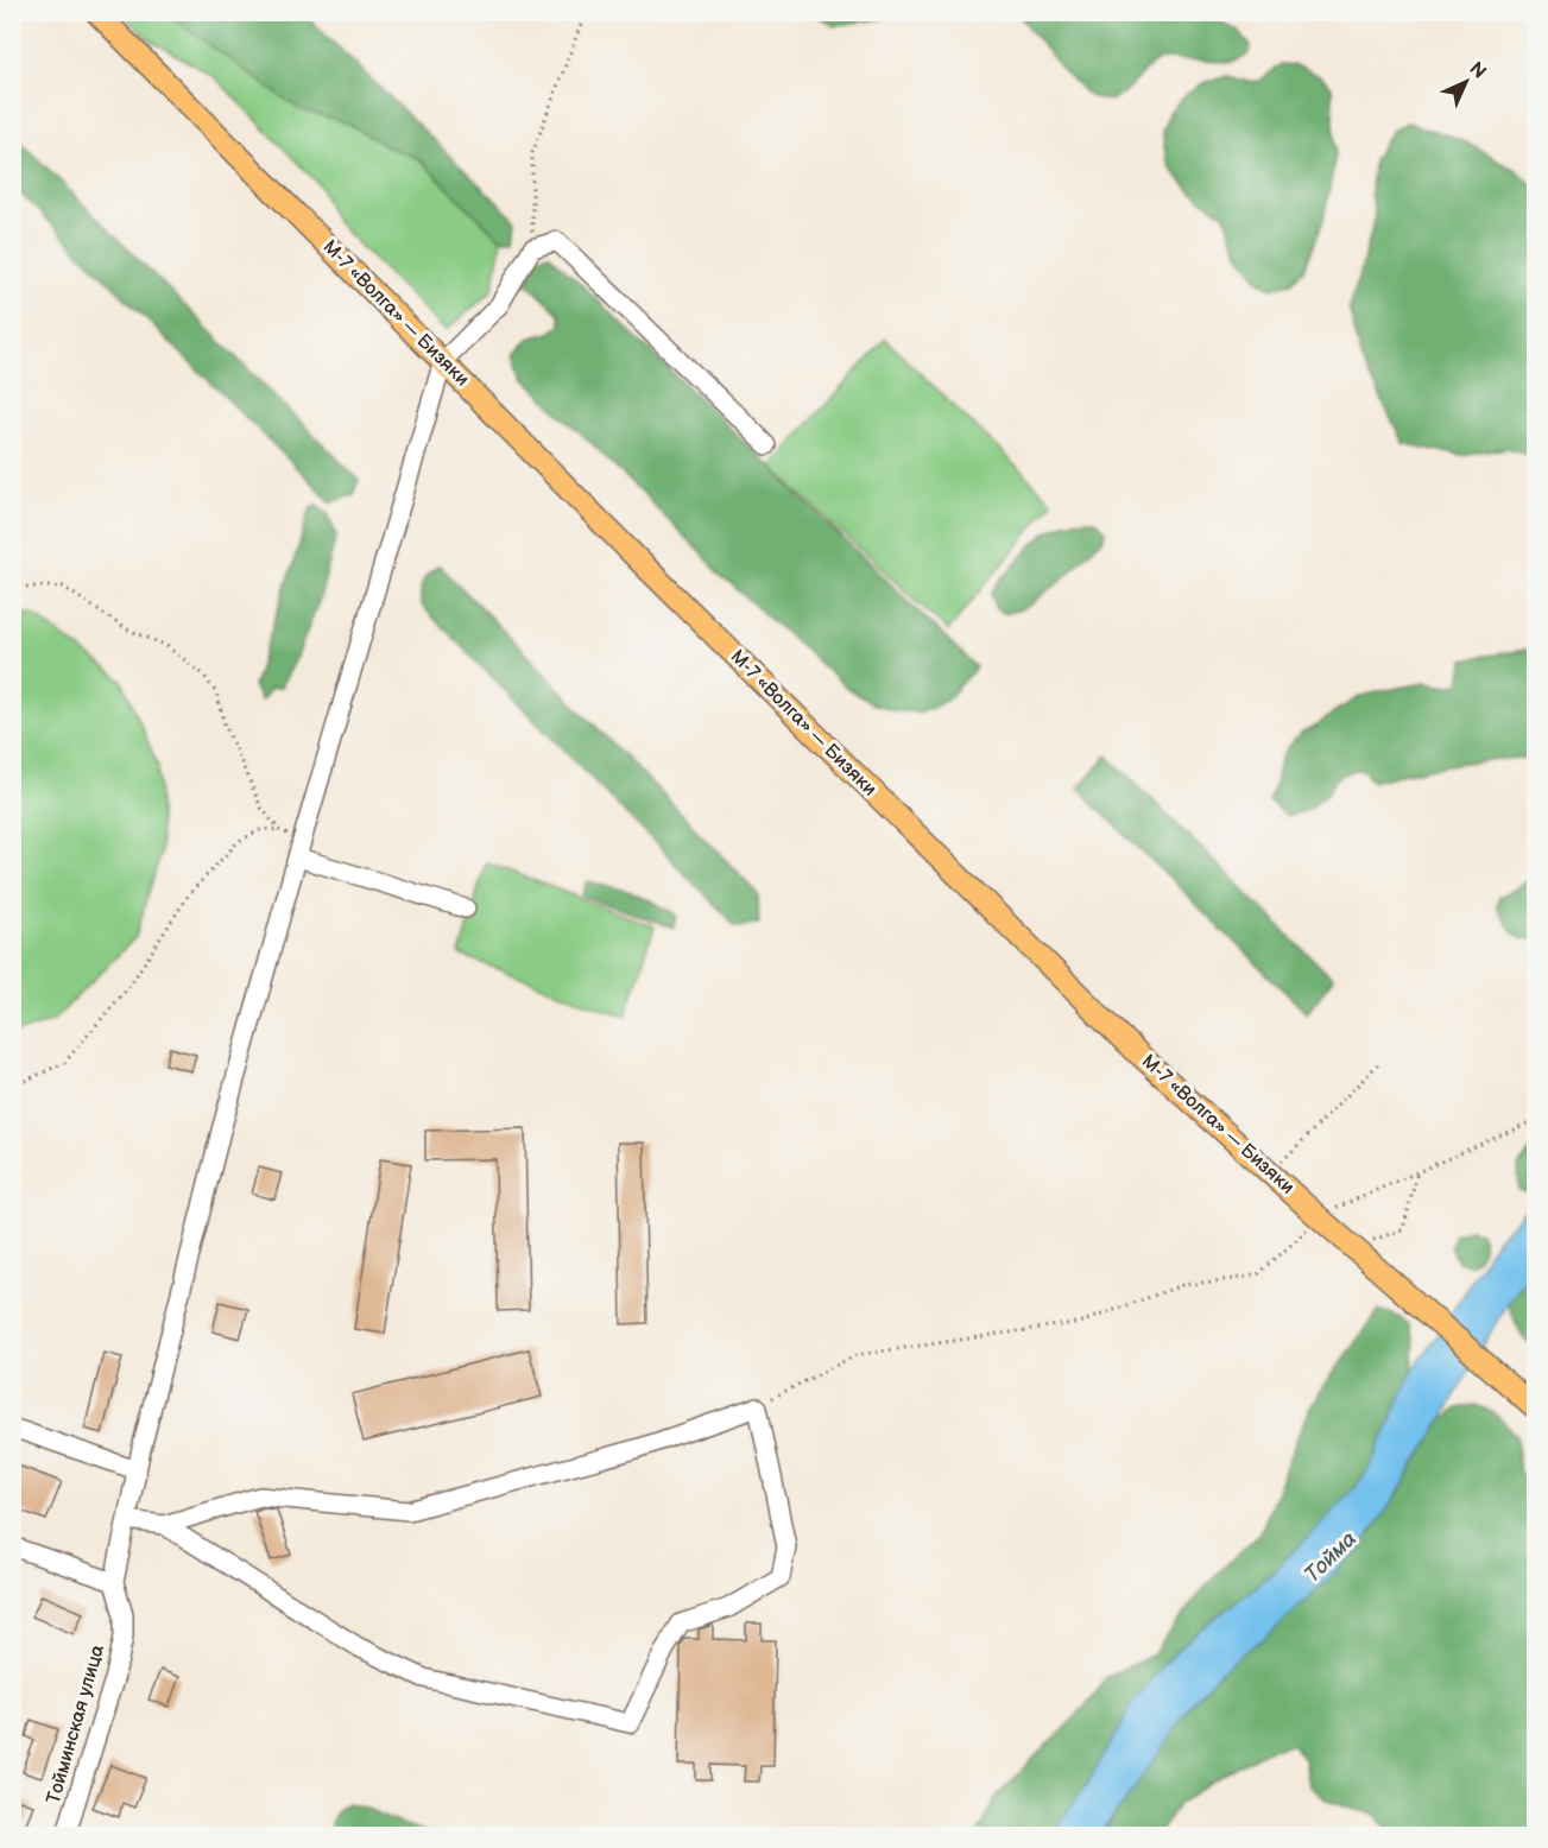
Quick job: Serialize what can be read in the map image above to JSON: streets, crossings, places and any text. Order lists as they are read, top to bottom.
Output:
{
  "streets": {
    "main road": ["М-7 «Волга» — Бизяки"],
    "street": ["Тойминская улица"]
  },
  "water": ["Тойма"],
  "north": "top right"
}
